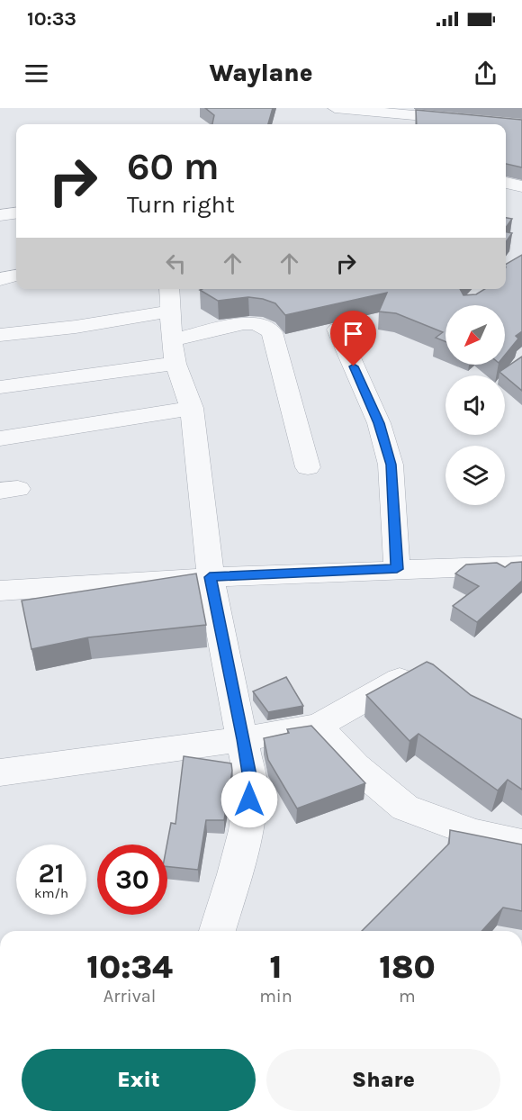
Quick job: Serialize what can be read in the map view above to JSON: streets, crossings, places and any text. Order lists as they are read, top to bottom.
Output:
{
  "north": "bottom left",
  "page": {
    "status": "10:33",
    "header": "Waylane",
    "turn": ["60 m", "Turn right"],
    "speed": "21 km/h",
    "limit": "30",
    "eta": [
      "10:34",
      "Arrival",
      "1",
      "min",
      "180",
      "m"
    ],
    "buttons": ["Exit", "Share"]
  }
}
